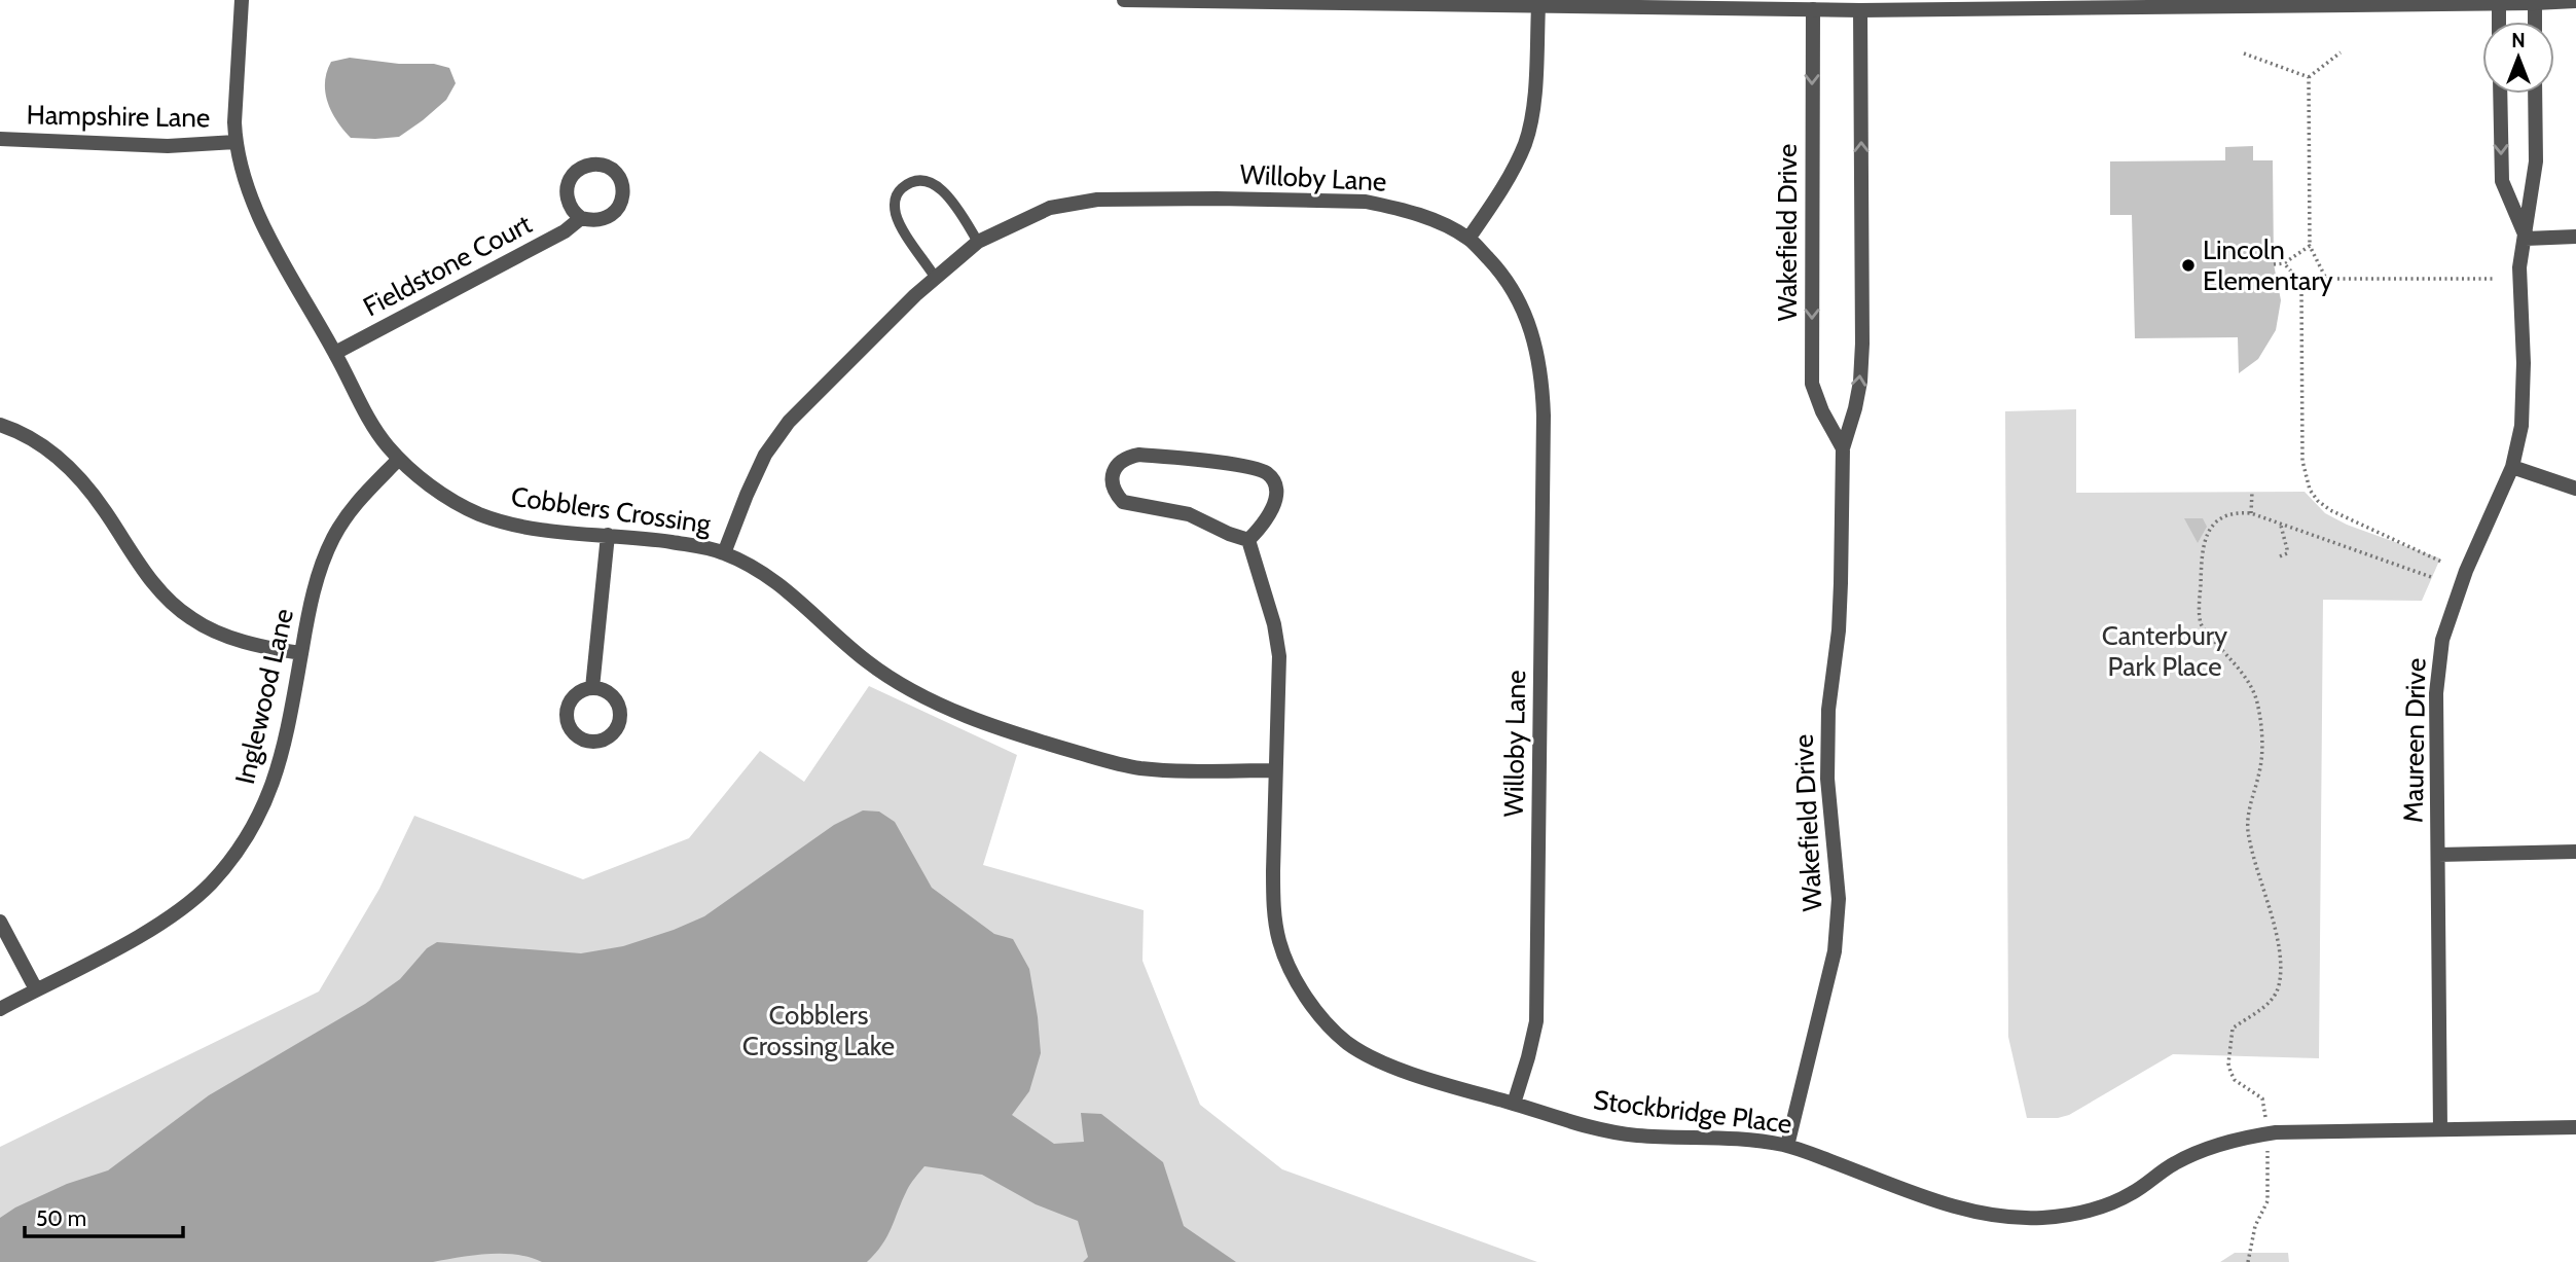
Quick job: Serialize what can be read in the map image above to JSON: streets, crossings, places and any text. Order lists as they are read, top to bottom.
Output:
{
  "streets": {
    "street": [
      "Hampshire Lane",
      "Willoby Lane",
      "Wakefield Drive",
      "Fieldstone Court",
      "Cobblers Crossing",
      "Inglewood Lane",
      "Maureen Drive",
      "Stockbridge Place"
    ]
  },
  "crossings": [
    ["Hampshire Lane", "Cobblers Crossing"],
    ["Willoby Lane", "Cobblers Crossing"],
    ["Willoby Lane", "Stockbridge Place"],
    ["Wakefield Drive", "Stockbridge Place"],
    ["Fieldstone Court", "Cobblers Crossing"],
    ["Cobblers Crossing", "Inglewood Lane"],
    ["Cobblers Crossing", "Stockbridge Place"],
    ["Maureen Drive", "Stockbridge Place"]
  ],
  "parks": ["Canterbury Park Place", "Cobblers Crossing Lake"],
  "places": ["Lincoln Elementary"],
  "scale_bar": "50 m",
  "north": "top"
}
